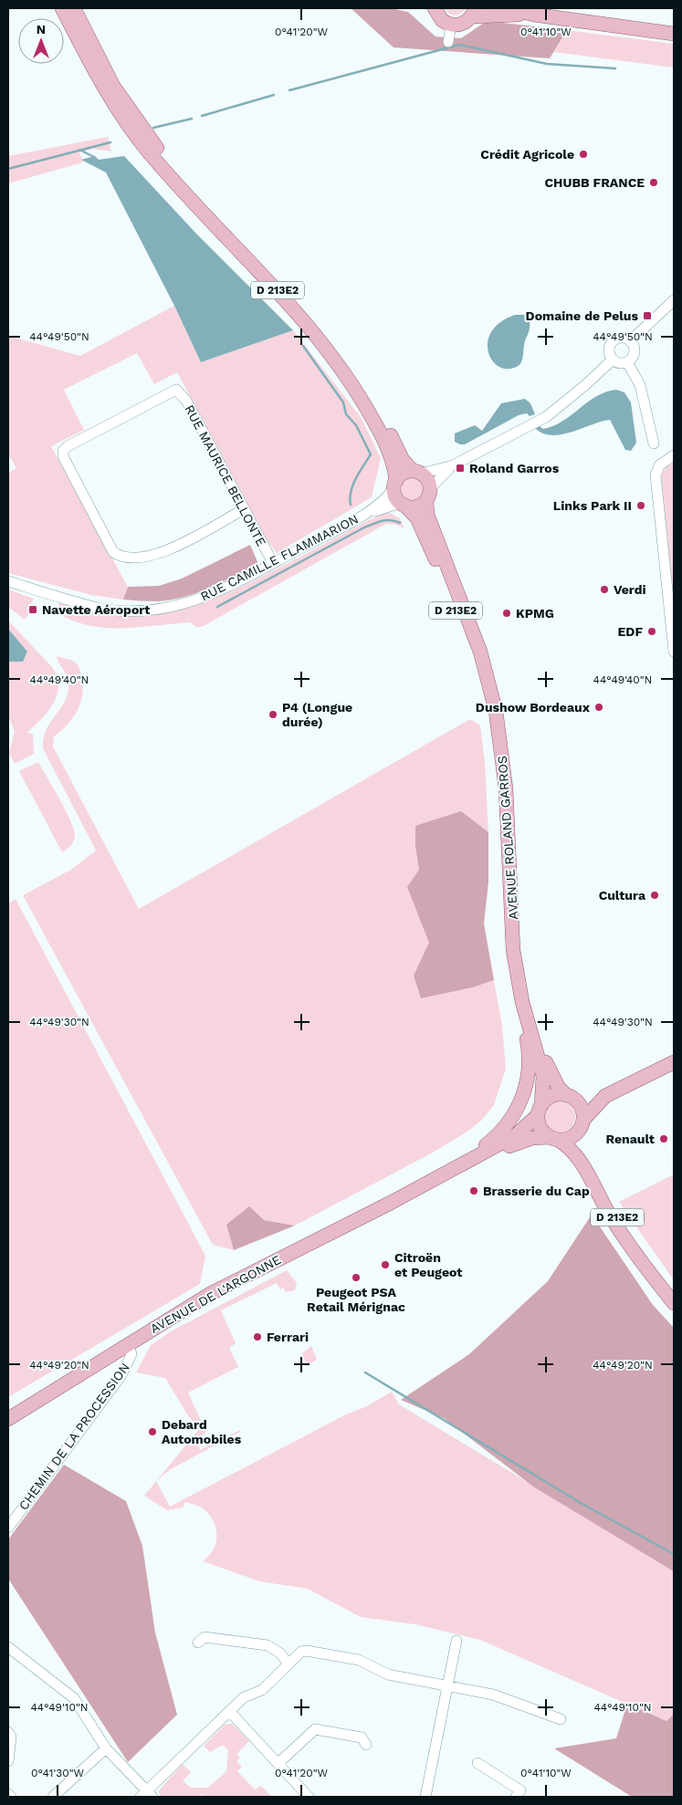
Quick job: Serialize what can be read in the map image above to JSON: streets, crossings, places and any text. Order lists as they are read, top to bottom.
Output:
{
  "streets": {
    "main road": ["D 213E2", "AVENUE ROLAND GARROS", "AVENUE DE L'ARGONNE"],
    "street": ["RUE MAURICE BELLONTE", "RUE CAMILLE FLAMMARION", "CHEMIN DE LA PROCESSION"]
  },
  "crossings": [
    ["D 213E2", "RUE CAMILLE FLAMMARION"],
    ["D 213E2", "AVENUE ROLAND GARROS"],
    ["D 213E2", "AVENUE DE L'ARGONNE"],
    ["RUE MAURICE BELLONTE", "RUE CAMILLE FLAMMARION"],
    ["RUE CAMILLE FLAMMARION", "AVENUE ROLAND GARROS"],
    ["AVENUE ROLAND GARROS", "AVENUE DE L'ARGONNE"],
    ["AVENUE DE L'ARGONNE", "CHEMIN DE LA PROCESSION"]
  ],
  "places": {
    "other": [
      "Crédit Agricole",
      "CHUBB FRANCE",
      "Links Park II",
      "Verdi",
      "KPMG",
      "EDF",
      "Dushow Bordeaux",
      "P4 (Longue durée)",
      "Cultura",
      "Renault",
      "Brasserie du Cap",
      "Citroën et Peugeot",
      "Peugeot PSA Retail Mérignac",
      "Ferrari",
      "Debard Automobiles"
    ],
    "transit": ["Domaine de Pelus", "Roland Garros", "Navette Aéroport"]
  },
  "north": "top",
  "coordinates": [
    "0°41'20\"W",
    "0°41'10\"W",
    "44°49'50\"N",
    "44°49'40\"N",
    "44°49'30\"N",
    "44°49'20\"N",
    "44°49'10\"N",
    "0°41'30\"W"
  ]
}
